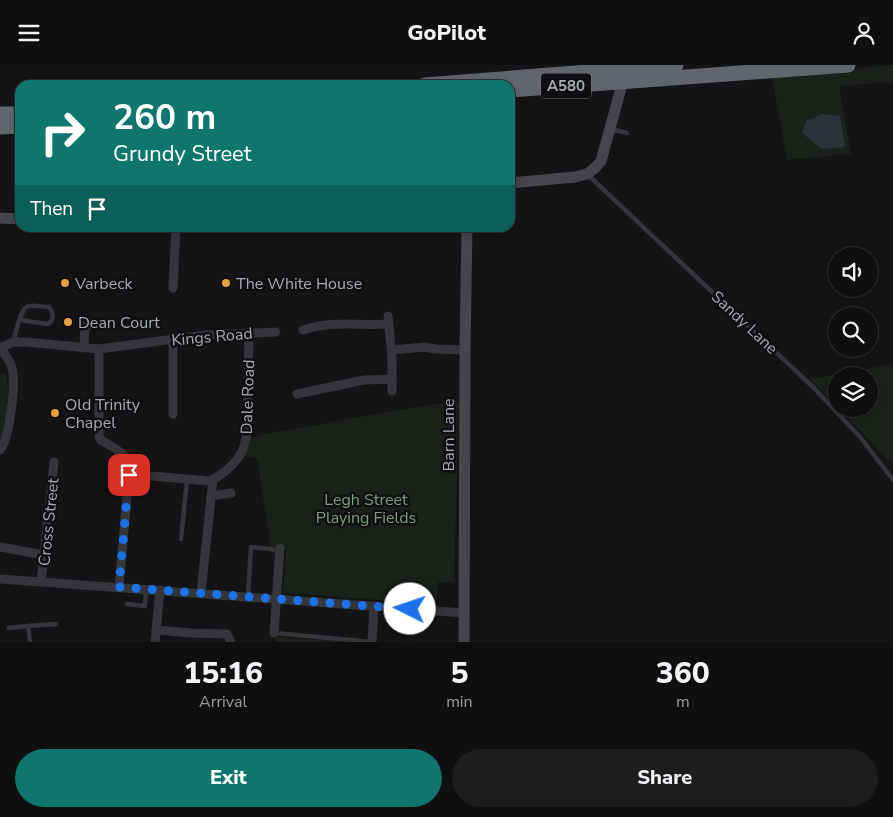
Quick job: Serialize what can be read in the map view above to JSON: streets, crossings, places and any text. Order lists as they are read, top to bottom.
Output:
{
  "streets": {
    "highway": ["A580"],
    "street": [
      "Kings Road",
      "Dale Road",
      "Barn Lane",
      "Cross Street"
    ],
    "lane": ["Sandy Lane"]
  },
  "crossings": [
    ["Kings Road", "Dale Road"]
  ],
  "parks": ["Legh Street Playing Fields"],
  "places": [
    "Varbeck",
    "The White House",
    "Dean Court",
    "Old Trinity Chapel"
  ],
  "page": {
    "header": "GoPilot",
    "turn": ["260 m", "Grundy Street"],
    "then": "Then",
    "eta": [
      "15:16",
      "Arrival",
      "5",
      "min",
      "360",
      "m"
    ],
    "buttons": ["Exit", "Share"]
  }
}
